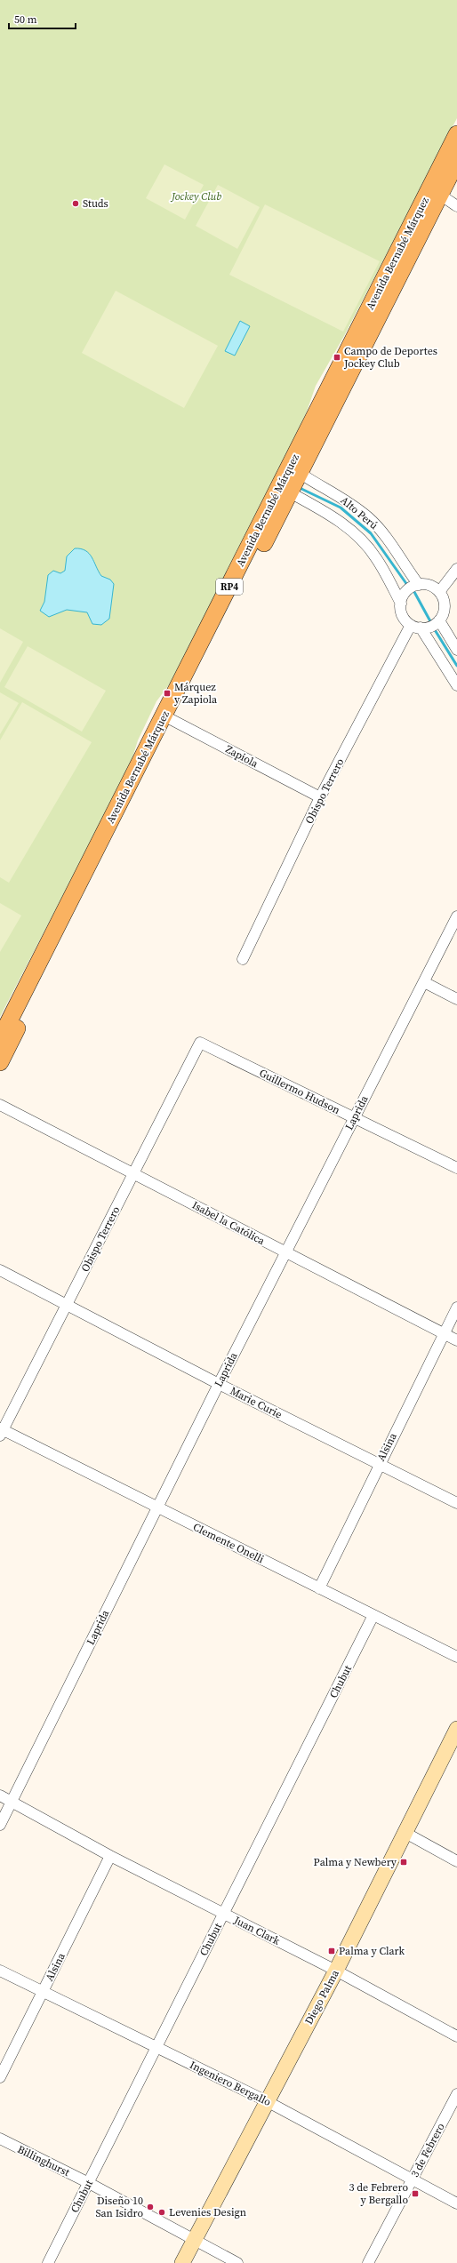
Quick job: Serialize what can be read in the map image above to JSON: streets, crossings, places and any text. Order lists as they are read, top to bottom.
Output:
{
  "streets": {
    "main road": ["Avenida Bernabé Márquez", "RP4", "Diego Palma"],
    "street": [
      "Alto Perú",
      "Zapiola",
      "Obispo Terrero",
      "Guillermo Hudson",
      "Laprida",
      "Isabel la Católica",
      "Marie Curie",
      "Alsina",
      "Clemente Onelli",
      "Chubut",
      "Juan Clark",
      "Ingeniero Bergallo",
      "3 de Febrero",
      "Billinghurst"
    ]
  },
  "crossings": [
    ["Avenida Bernabé Márquez", "Alto Perú"],
    ["Avenida Bernabé Márquez", "Zapiola"],
    ["Alto Perú", "Obispo Terrero"],
    ["Zapiola", "Obispo Terrero"],
    ["Obispo Terrero", "Guillermo Hudson"],
    ["Obispo Terrero", "Isabel la Católica"],
    ["Obispo Terrero", "Marie Curie"],
    ["Obispo Terrero", "Clemente Onelli"],
    ["Guillermo Hudson", "Laprida"],
    ["Laprida", "Isabel la Católica"],
    ["Laprida", "Marie Curie"],
    ["Laprida", "Clemente Onelli"],
    ["Laprida", "Juan Clark"],
    ["Isabel la Católica", "Alsina"],
    ["Marie Curie", "Alsina"],
    ["Alsina", "Clemente Onelli"],
    ["Alsina", "Juan Clark"],
    ["Alsina", "Ingeniero Bergallo"],
    ["Clemente Onelli", "Chubut"],
    ["Chubut", "Juan Clark"],
    ["Chubut", "Ingeniero Bergallo"],
    ["Chubut", "Billinghurst"],
    ["Juan Clark", "Diego Palma"],
    ["Diego Palma", "Ingeniero Bergallo"],
    ["Diego Palma", "Billinghurst"],
    ["Ingeniero Bergallo", "3 de Febrero"]
  ],
  "parks": ["Jockey Club"],
  "places": {
    "other": ["Studs", "Diseño 10 San Isidro", "Levenies Design"],
    "transit": [
      "Campo de Deportes Jockey Club",
      "Márquez y Zapiola",
      "Palma y Newbery",
      "Palma y Clark",
      "3 de Febrero y Bergallo"
    ]
  },
  "scale_bar": "50 m"
}
